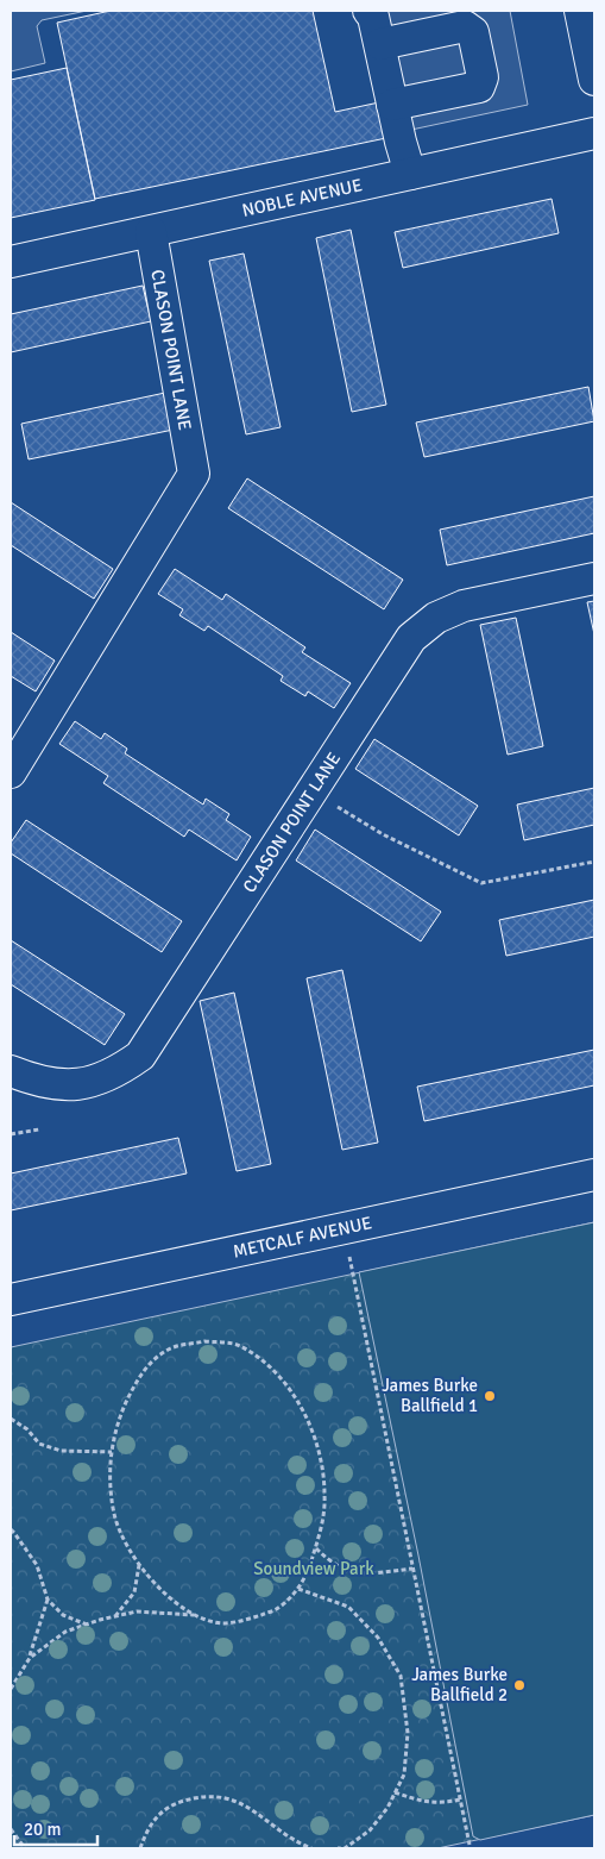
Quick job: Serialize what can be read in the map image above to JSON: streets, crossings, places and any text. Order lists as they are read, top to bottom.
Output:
{
  "streets": {
    "street": ["NOBLE AVENUE", "CLASON POINT LANE", "METCALF AVENUE"]
  },
  "crossings": [
    ["NOBLE AVENUE", "CLASON POINT LANE"]
  ],
  "parks": ["Soundview Park"],
  "places": ["James Burke Ballfield 1", "James Burke Ballfield 2"],
  "scale_bar": "20 m"
}
